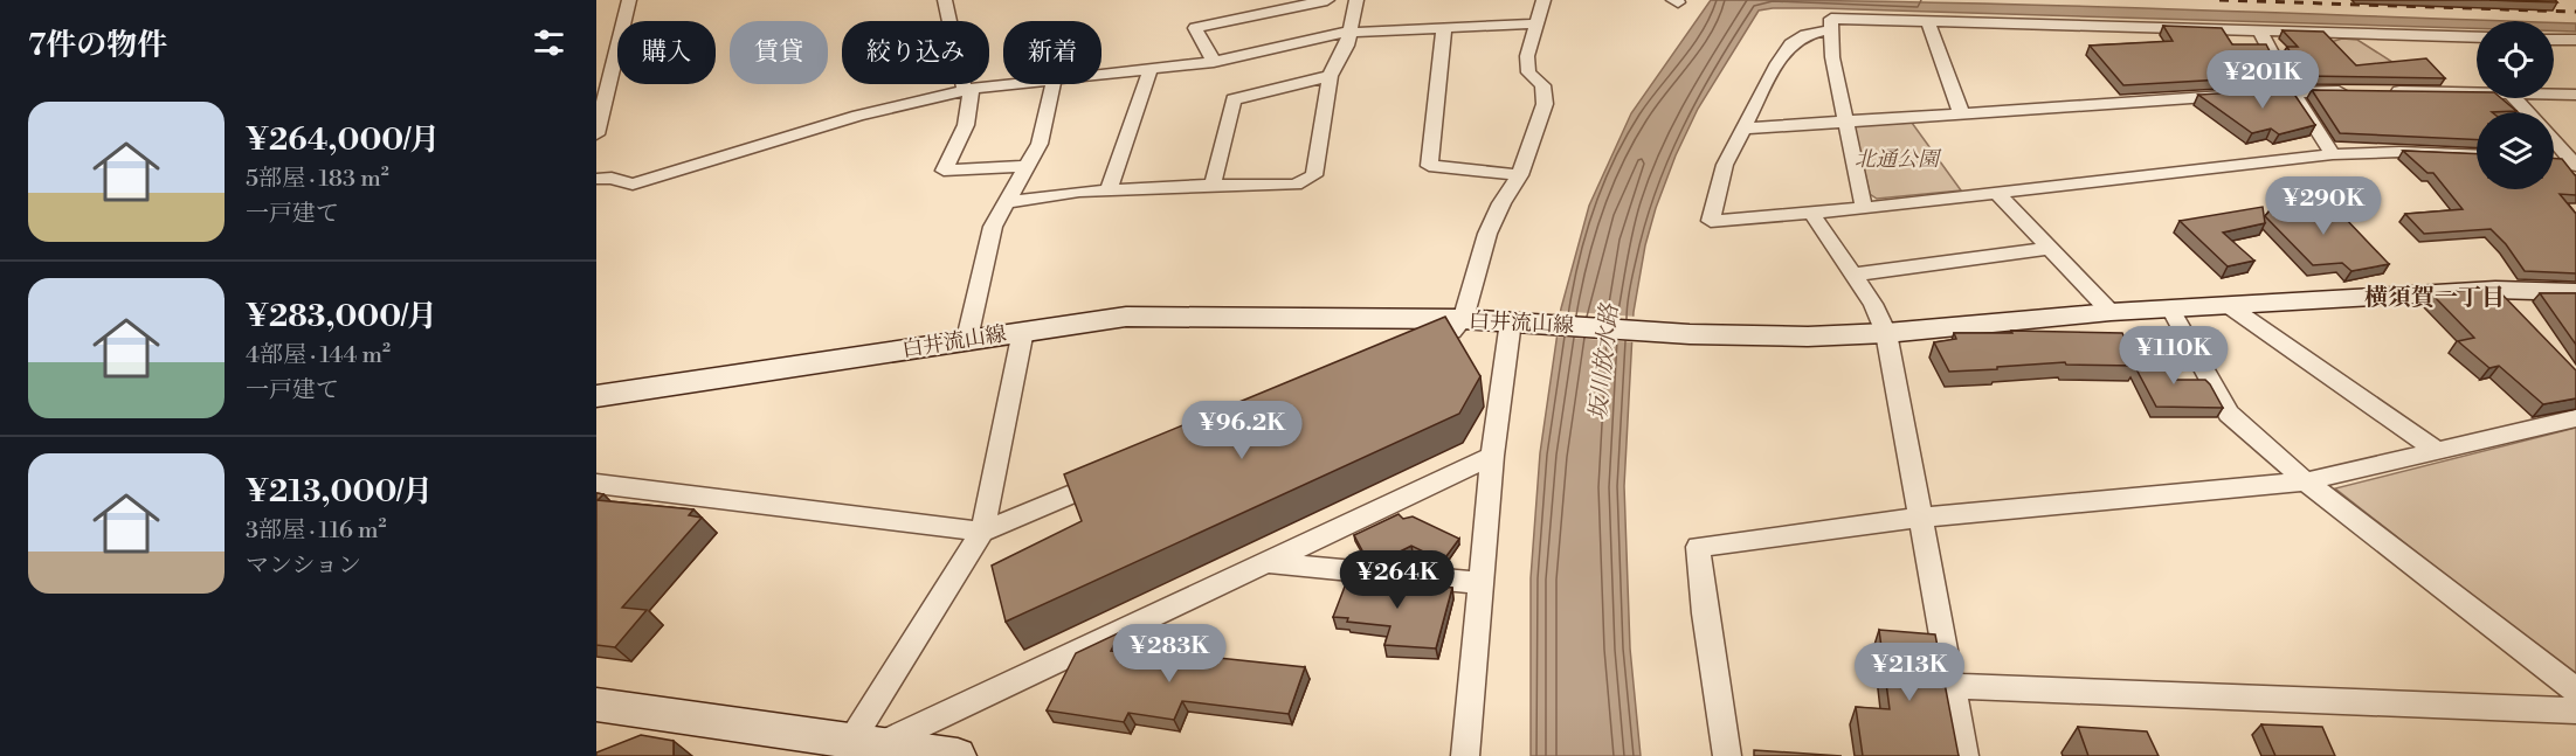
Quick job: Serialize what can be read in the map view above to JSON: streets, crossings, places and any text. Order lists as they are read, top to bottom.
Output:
{
  "streets": {
    "main road": ["白井流山線"]
  },
  "districts": ["横須賀一丁目"],
  "water": ["坂川放水路"],
  "parks": ["北通公園"],
  "page": {
    "heading": "7件の物件",
    "chip": [
      "購入",
      "賃貸",
      "絞り込み",
      "新着"
    ],
    "price": [
      "¥201K",
      "¥290K",
      "¥110K",
      "¥96.2K",
      "¥264K",
      "¥283K",
      "¥213K"
    ],
    "list": [
      {
        "name": "¥264,000/月",
        "note": "5部屋 · 183 m² · 一戸建て"
      },
      {
        "name": "¥283,000/月",
        "note": "4部屋 · 144 m² · 一戸建て"
      },
      {
        "name": "¥213,000/月",
        "note": "3部屋 · 116 m² · マンション"
      }
    ]
  }
}
